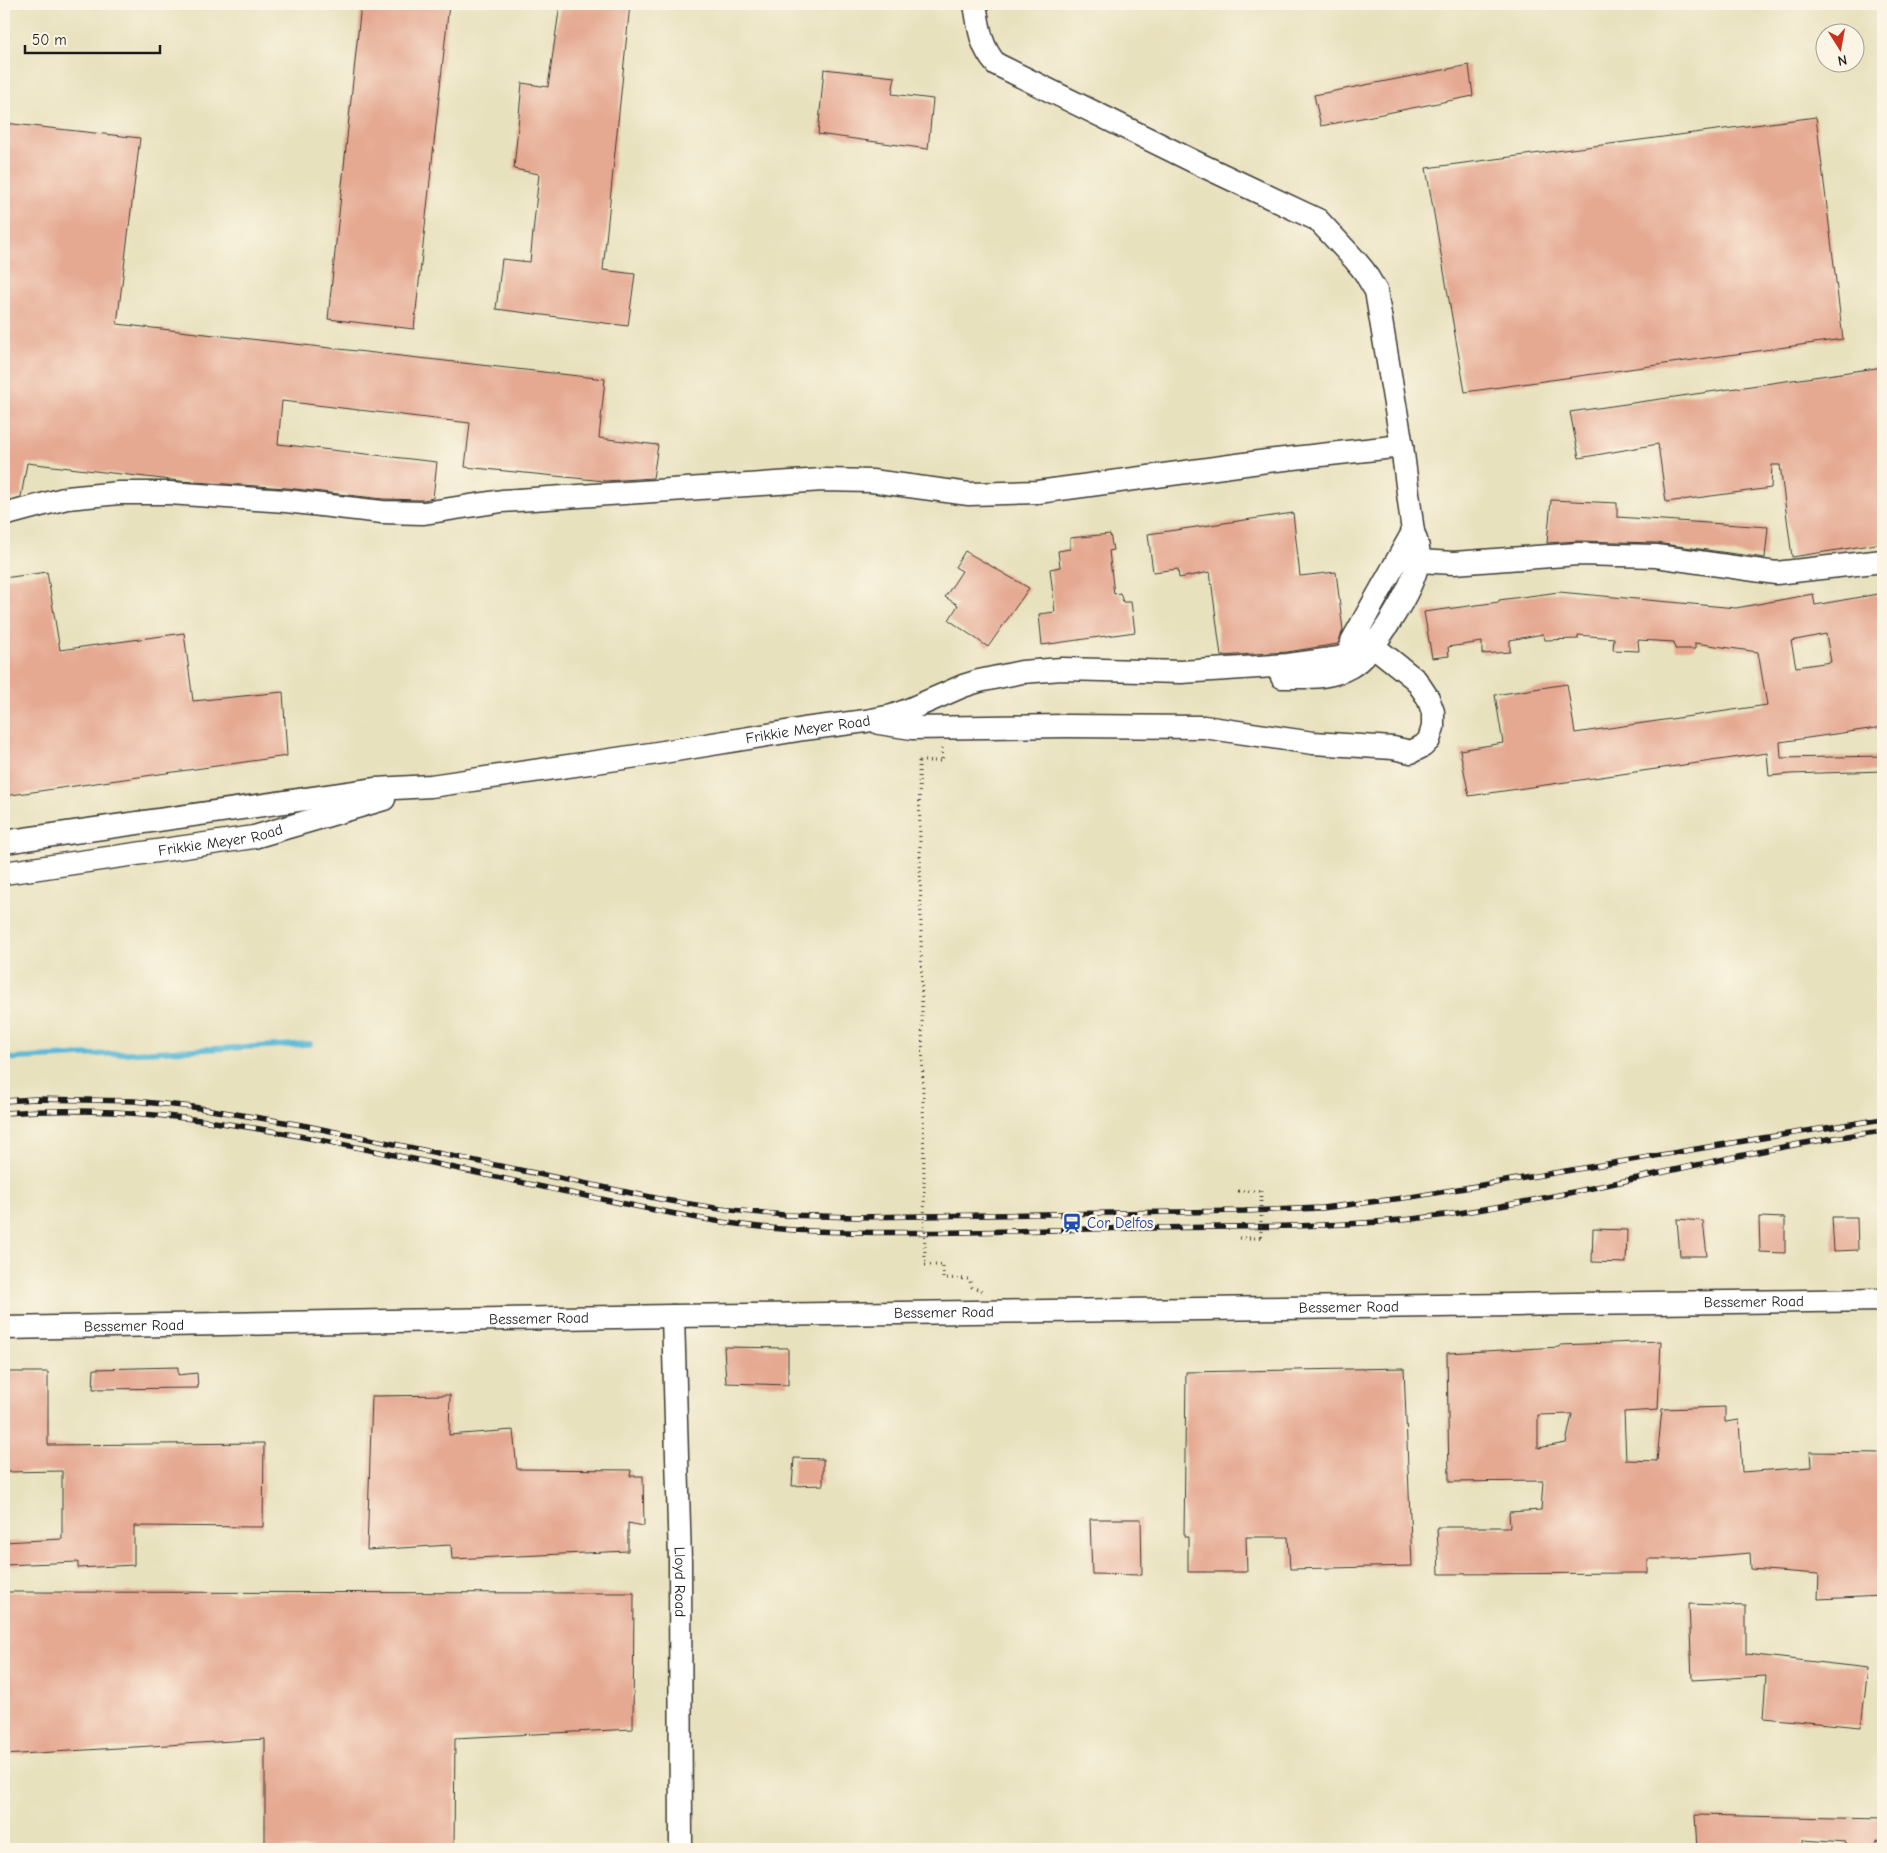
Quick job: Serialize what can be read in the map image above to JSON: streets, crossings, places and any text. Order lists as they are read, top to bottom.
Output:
{
  "streets": {
    "street": ["Frikkie Meyer Road", "Bessemer Road", "Lloyd Road"]
  },
  "crossings": [
    ["Bessemer Road", "Lloyd Road"]
  ],
  "places": {
    "station": ["Cor Delfos"]
  },
  "scale_bar": "50 m",
  "north": "bottom"
}
